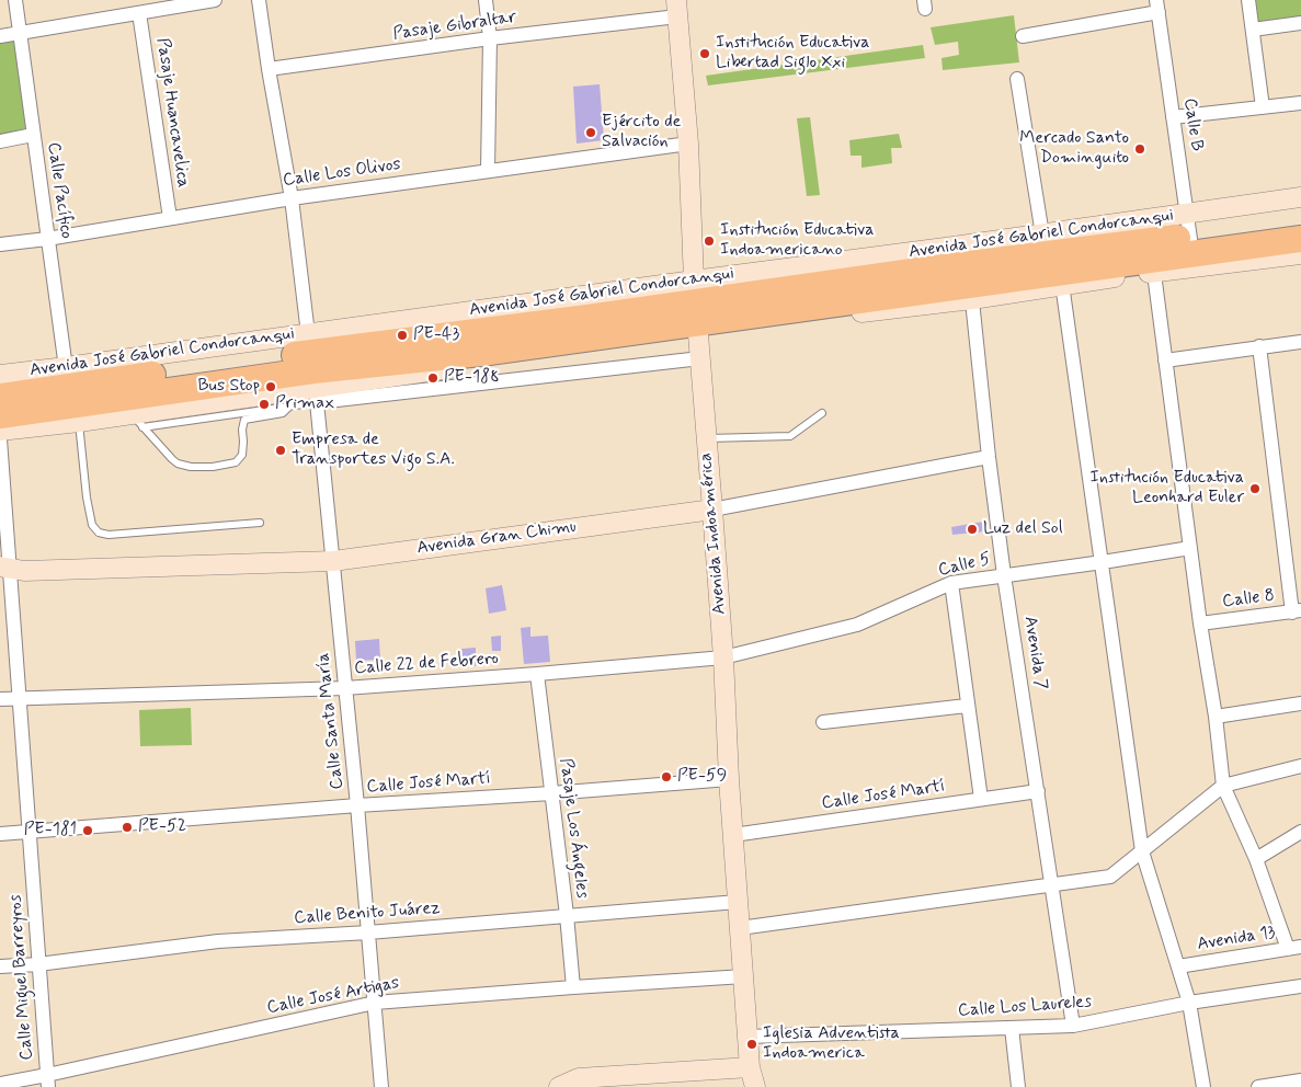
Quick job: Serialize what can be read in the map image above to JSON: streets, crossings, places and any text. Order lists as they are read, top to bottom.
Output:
{
  "streets": {
    "highway": ["Avenida José Gabriel Condorcanqui"],
    "street": [
      "Pasaje Gibraltar",
      "Pasaje Huancavelica",
      "Calle B",
      "Calle Los Olivos",
      "Calle Pacífico",
      "Avenida Indoamérica",
      "Avenida Gran Chimu",
      "Calle 5",
      "Calle 8",
      "Avenida 7",
      "Calle 22 de Febrero",
      "Calle Santa María",
      "Calle José Martí",
      "Pasaje Los Ángeles",
      "Calle Benito Juárez",
      "Avenida 13",
      "Calle Miguel Barreyros",
      "Calle José Artigas",
      "Calle Los Laureles"
    ]
  },
  "crossings": [
    ["Pasaje Gibraltar", "Avenida Indoamérica"],
    ["Pasaje Gibraltar", "Calle Santa María"],
    ["Pasaje Huancavelica", "Calle Los Olivos"],
    ["Calle B", "Avenida José Gabriel Condorcanqui"],
    ["Calle Los Olivos", "Calle Pacífico"],
    ["Calle Los Olivos", "Avenida Indoamérica"],
    ["Calle Los Olivos", "Calle Santa María"],
    ["Calle Pacífico", "Avenida José Gabriel Condorcanqui"],
    ["Avenida José Gabriel Condorcanqui", "Avenida Indoamérica"],
    ["Avenida José Gabriel Condorcanqui", "Avenida 7"],
    ["Avenida José Gabriel Condorcanqui", "Calle Santa María"],
    ["Avenida Indoamérica", "Avenida Gran Chimu"],
    ["Avenida Indoamérica", "Calle 5"],
    ["Avenida Indoamérica", "Calle 22 de Febrero"],
    ["Avenida Indoamérica", "Calle José Martí"],
    ["Avenida Indoamérica", "Calle Benito Juárez"],
    ["Avenida Indoamérica", "Calle José Artigas"],
    ["Avenida Indoamérica", "Calle Los Laureles"],
    ["Avenida Gran Chimu", "Avenida 7"],
    ["Avenida Gran Chimu", "Calle Santa María"],
    ["Avenida Gran Chimu", "Calle Miguel Barreyros"],
    ["Calle 5", "Avenida 7"],
    ["Calle 5", "Calle 22 de Febrero"],
    ["Avenida 7", "Calle José Martí"],
    ["Avenida 7", "Calle Los Laureles"],
    ["Calle 22 de Febrero", "Calle Santa María"],
    ["Calle 22 de Febrero", "Pasaje Los Ángeles"],
    ["Calle 22 de Febrero", "Calle Miguel Barreyros"],
    ["Calle Santa María", "Calle José Martí"],
    ["Calle Santa María", "Calle Benito Juárez"],
    ["Calle Santa María", "Calle José Artigas"],
    ["Calle José Martí", "Pasaje Los Ángeles"],
    ["Calle José Martí", "Calle Miguel Barreyros"],
    ["Pasaje Los Ángeles", "Calle Benito Juárez"],
    ["Pasaje Los Ángeles", "Calle José Artigas"],
    ["Calle Benito Juárez", "Calle Miguel Barreyros"],
    ["Calle Miguel Barreyros", "Calle José Artigas"]
  ],
  "places": [
    "Institución Educativa Libertad Siglo Xxi",
    "Ejército de Salvación",
    "Mercado Santo Dominguito",
    "Institución Educativa Indoamericano",
    "PE-43",
    "PE-188",
    "Bus Stop",
    "Primax",
    "Empresa de Transportes Vigo S.A.",
    "Institución Educativa Leonhard Euler",
    "Luz del Sol",
    "PE-59",
    "PE-52",
    "PE-181",
    "Iglesia Adventista Indoamerica"
  ]
}
